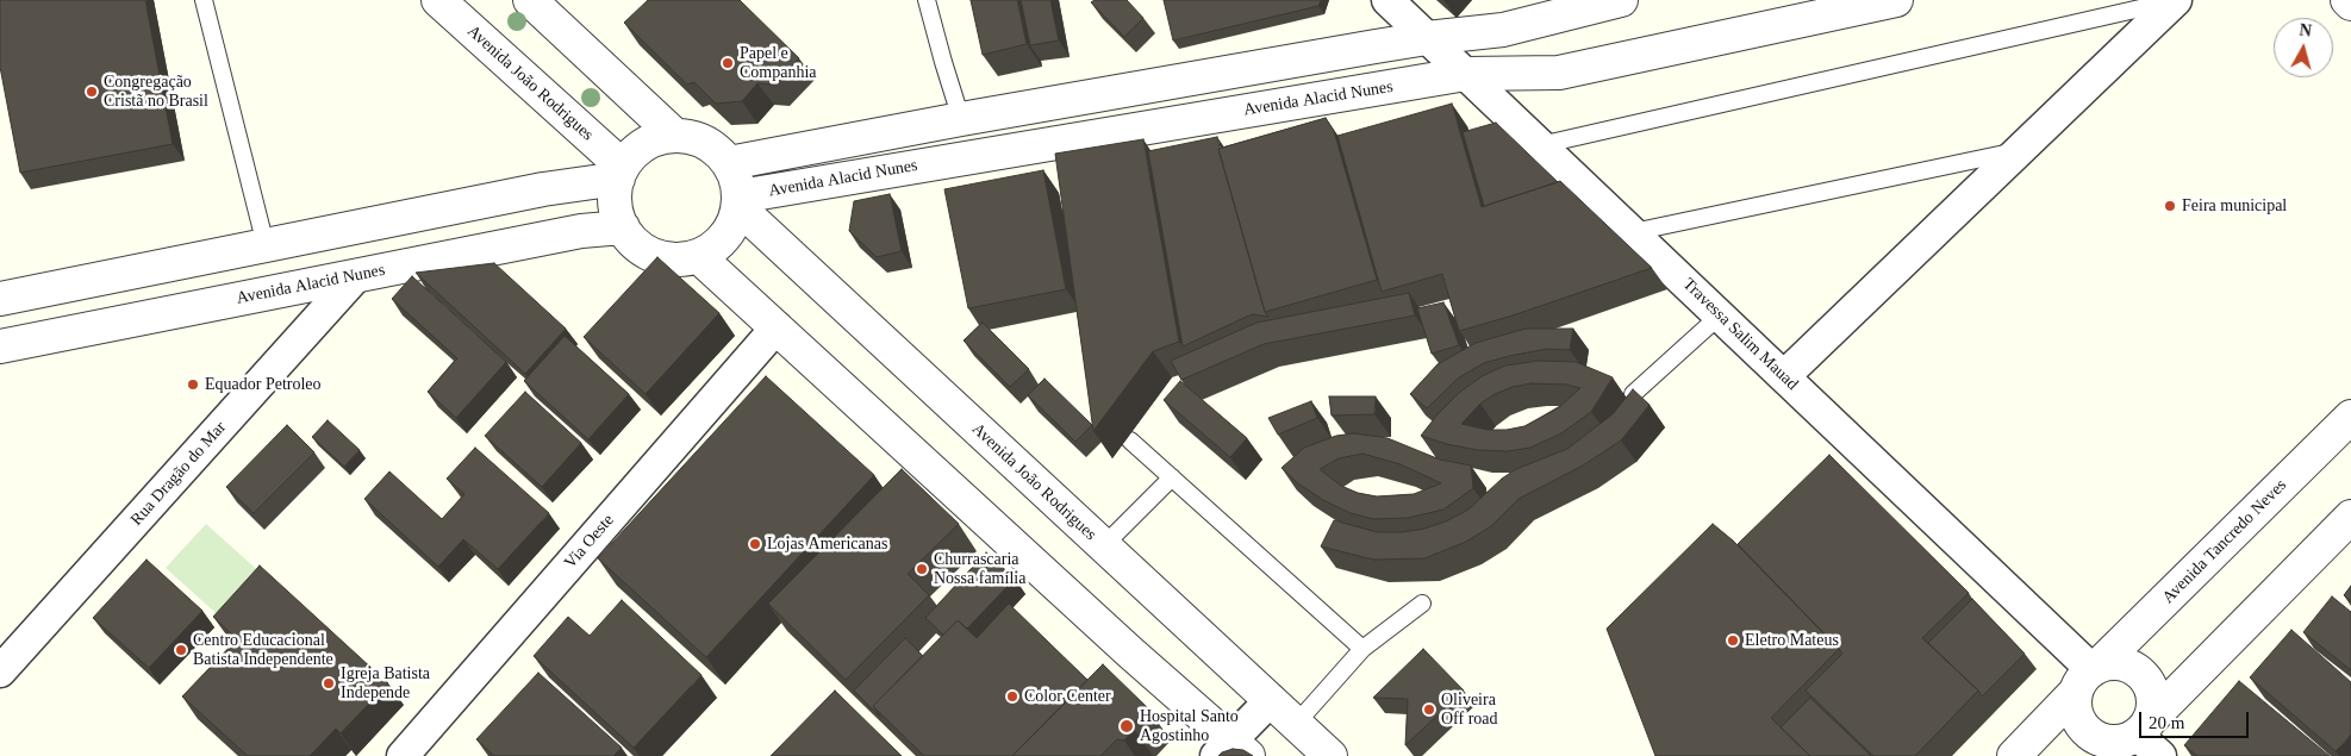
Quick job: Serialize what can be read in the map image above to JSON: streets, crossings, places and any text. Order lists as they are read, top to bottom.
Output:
{
  "streets": {
    "street": [
      "Avenida João Rodrigues",
      "Avenida Alacid Nunes",
      "Travessa Salim Mauad",
      "Rua Dragão do Mar",
      "Via Oeste",
      "Avenida Tancredo Neves"
    ]
  },
  "crossings": [
    ["Avenida João Rodrigues", "Avenida Alacid Nunes"],
    ["Avenida Alacid Nunes", "Travessa Salim Mauad"],
    ["Avenida Alacid Nunes", "Rua Dragão do Mar"],
    ["Travessa Salim Mauad", "Avenida Tancredo Neves"]
  ],
  "places": [
    "Papel e Companhia",
    "Congregação Cristã no Brasil",
    "Feira municipal",
    "Equador Petroleo",
    "Lojas Americanas",
    "Churrascaria Nossa família",
    "Eletro Mateus",
    "Centro Educacional Batista Independente",
    "Igreja Batista Independe",
    "Color Center",
    "Oliveira Off road",
    "Hospital Santo Agostinho"
  ],
  "scale_bar": "20 m",
  "north": "top"
}
